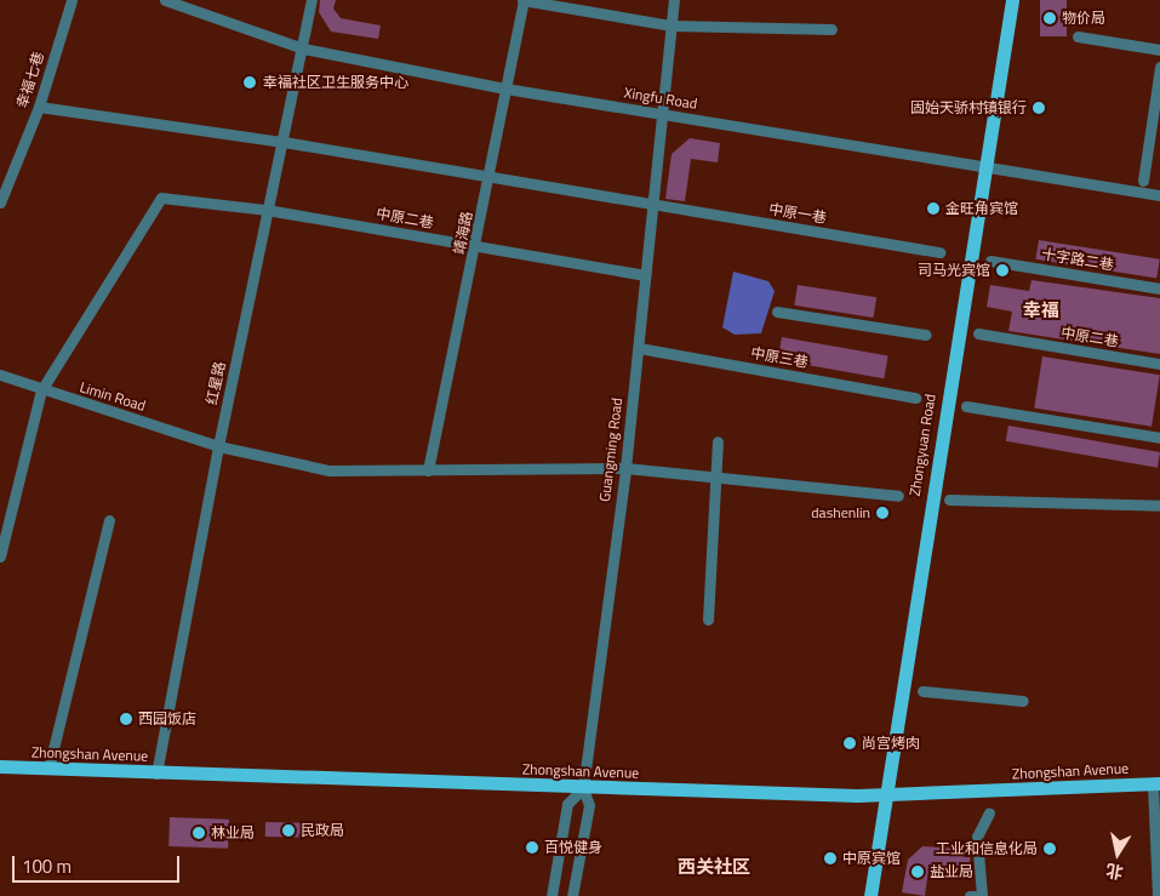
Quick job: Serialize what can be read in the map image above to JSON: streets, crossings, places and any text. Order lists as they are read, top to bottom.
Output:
{
  "streets": {
    "main road": ["Zhongyuan Road", "Zhongshan Avenue"],
    "street": [
      "幸福七巷",
      "Xingfu Road",
      "中原一巷",
      "中原二巷",
      "靖海路",
      "十字路二巷",
      "中原三巷",
      "红星路",
      "Limin Road",
      "Guangming Road"
    ]
  },
  "crossings": [
    ["幸福七巷", "中原一巷"],
    ["Xingfu Road", "靖海路"],
    ["Xingfu Road", "红星路"],
    ["Xingfu Road", "Zhongyuan Road"],
    ["Xingfu Road", "Guangming Road"],
    ["中原一巷", "靖海路"],
    ["中原一巷", "红星路"],
    ["中原一巷", "Guangming Road"],
    ["中原二巷", "靖海路"],
    ["中原二巷", "红星路"],
    ["中原二巷", "Limin Road"],
    ["中原二巷", "Guangming Road"],
    ["靖海路", "Limin Road"],
    ["中原三巷", "Guangming Road"],
    ["红星路", "Limin Road"],
    ["红星路", "Zhongshan Avenue"],
    ["Limin Road", "Guangming Road"],
    ["Zhongyuan Road", "Zhongshan Avenue"],
    ["Guangming Road", "Zhongshan Avenue"]
  ],
  "districts": ["幸福", "西关社区"],
  "places": [
    "物价局",
    "幸福社区卫生服务中心",
    "固始天骄村镇银行",
    "金旺角宾馆",
    "司马光宾馆",
    "dashenlin",
    "西园饭店",
    "尚宫烤肉",
    "民政局",
    "林业局",
    "百悦健身",
    "工业和信息化局",
    "中原宾馆",
    "盐业局"
  ],
  "scale_bar": "100 m",
  "north": "bottom"
}
